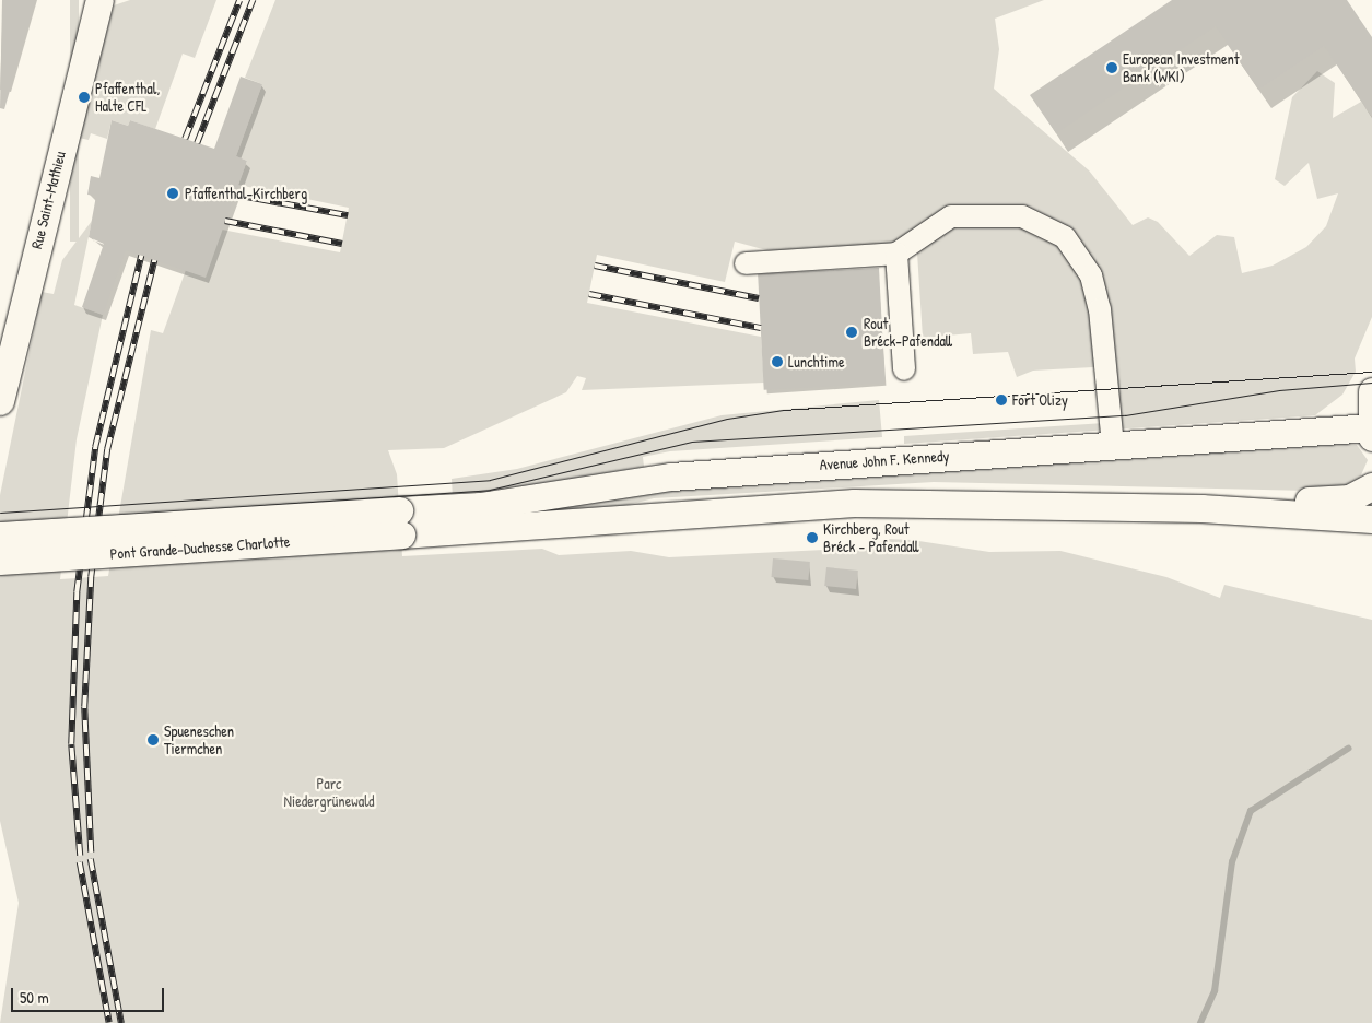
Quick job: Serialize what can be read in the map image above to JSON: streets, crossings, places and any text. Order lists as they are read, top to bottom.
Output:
{
  "streets": {
    "main road": ["Rue Saint-Mathieu", "Avenue John F. Kennedy", "Pont Grande-Duchesse Charlotte"]
  },
  "crossings": [
    ["Avenue John F. Kennedy", "Pont Grande-Duchesse Charlotte"]
  ],
  "parks": ["Parc Niedergrünewald"],
  "places": [
    "European Investment Bank (WKI)",
    "Pfaffenthal, Halte CFL",
    "Pfaffenthal-Kirchberg",
    "Rout Bréck-Pafendall",
    "Lunchtime",
    "Fort Olizy",
    "Kirchberg, Rout Bréck - Pafendall",
    "Spueneschen Tiermchen"
  ],
  "scale_bar": "50 m"
}
